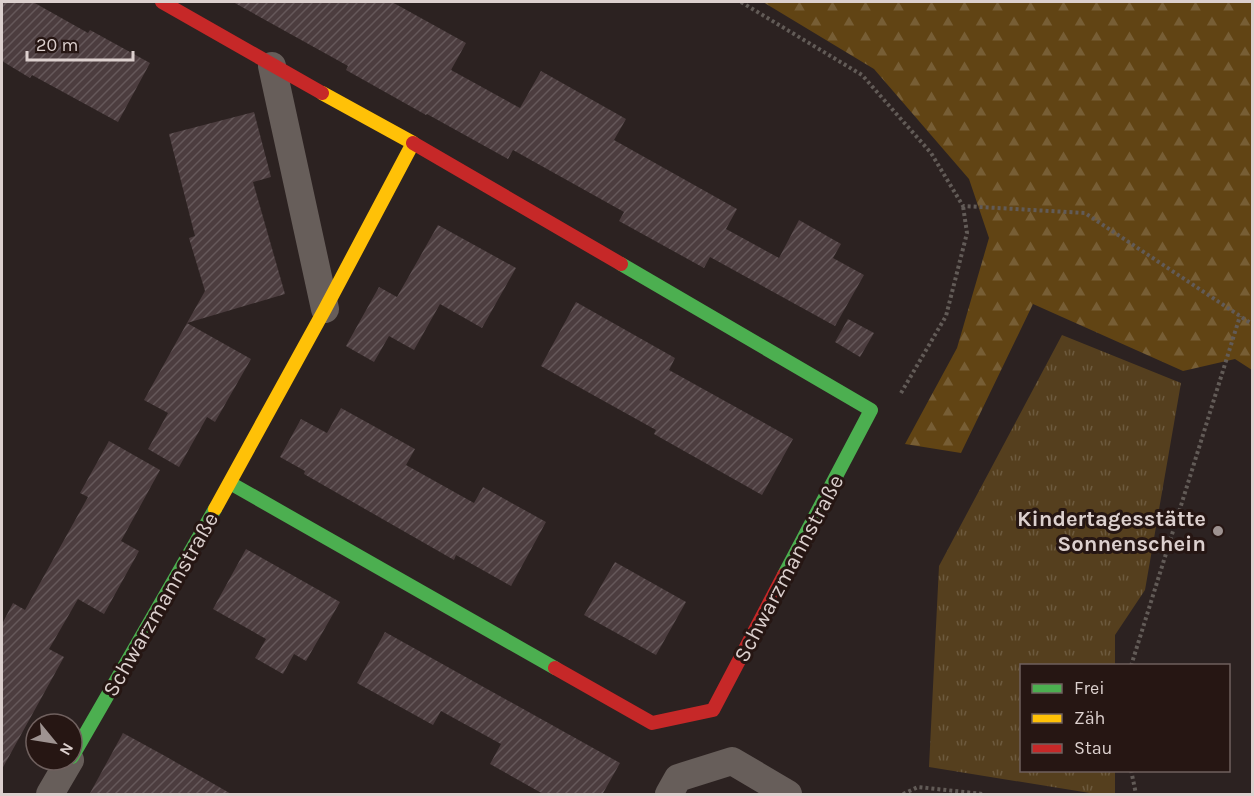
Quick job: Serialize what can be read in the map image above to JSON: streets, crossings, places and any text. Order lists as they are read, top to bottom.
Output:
{
  "streets": {
    "street": ["Schwarzmannstraße"]
  },
  "places": ["Kindertagesstätte Sonnenschein"],
  "legend": ["Frei", "Zäh", "Stau"],
  "scale_bar": "20 m",
  "north": "bottom right"
}
